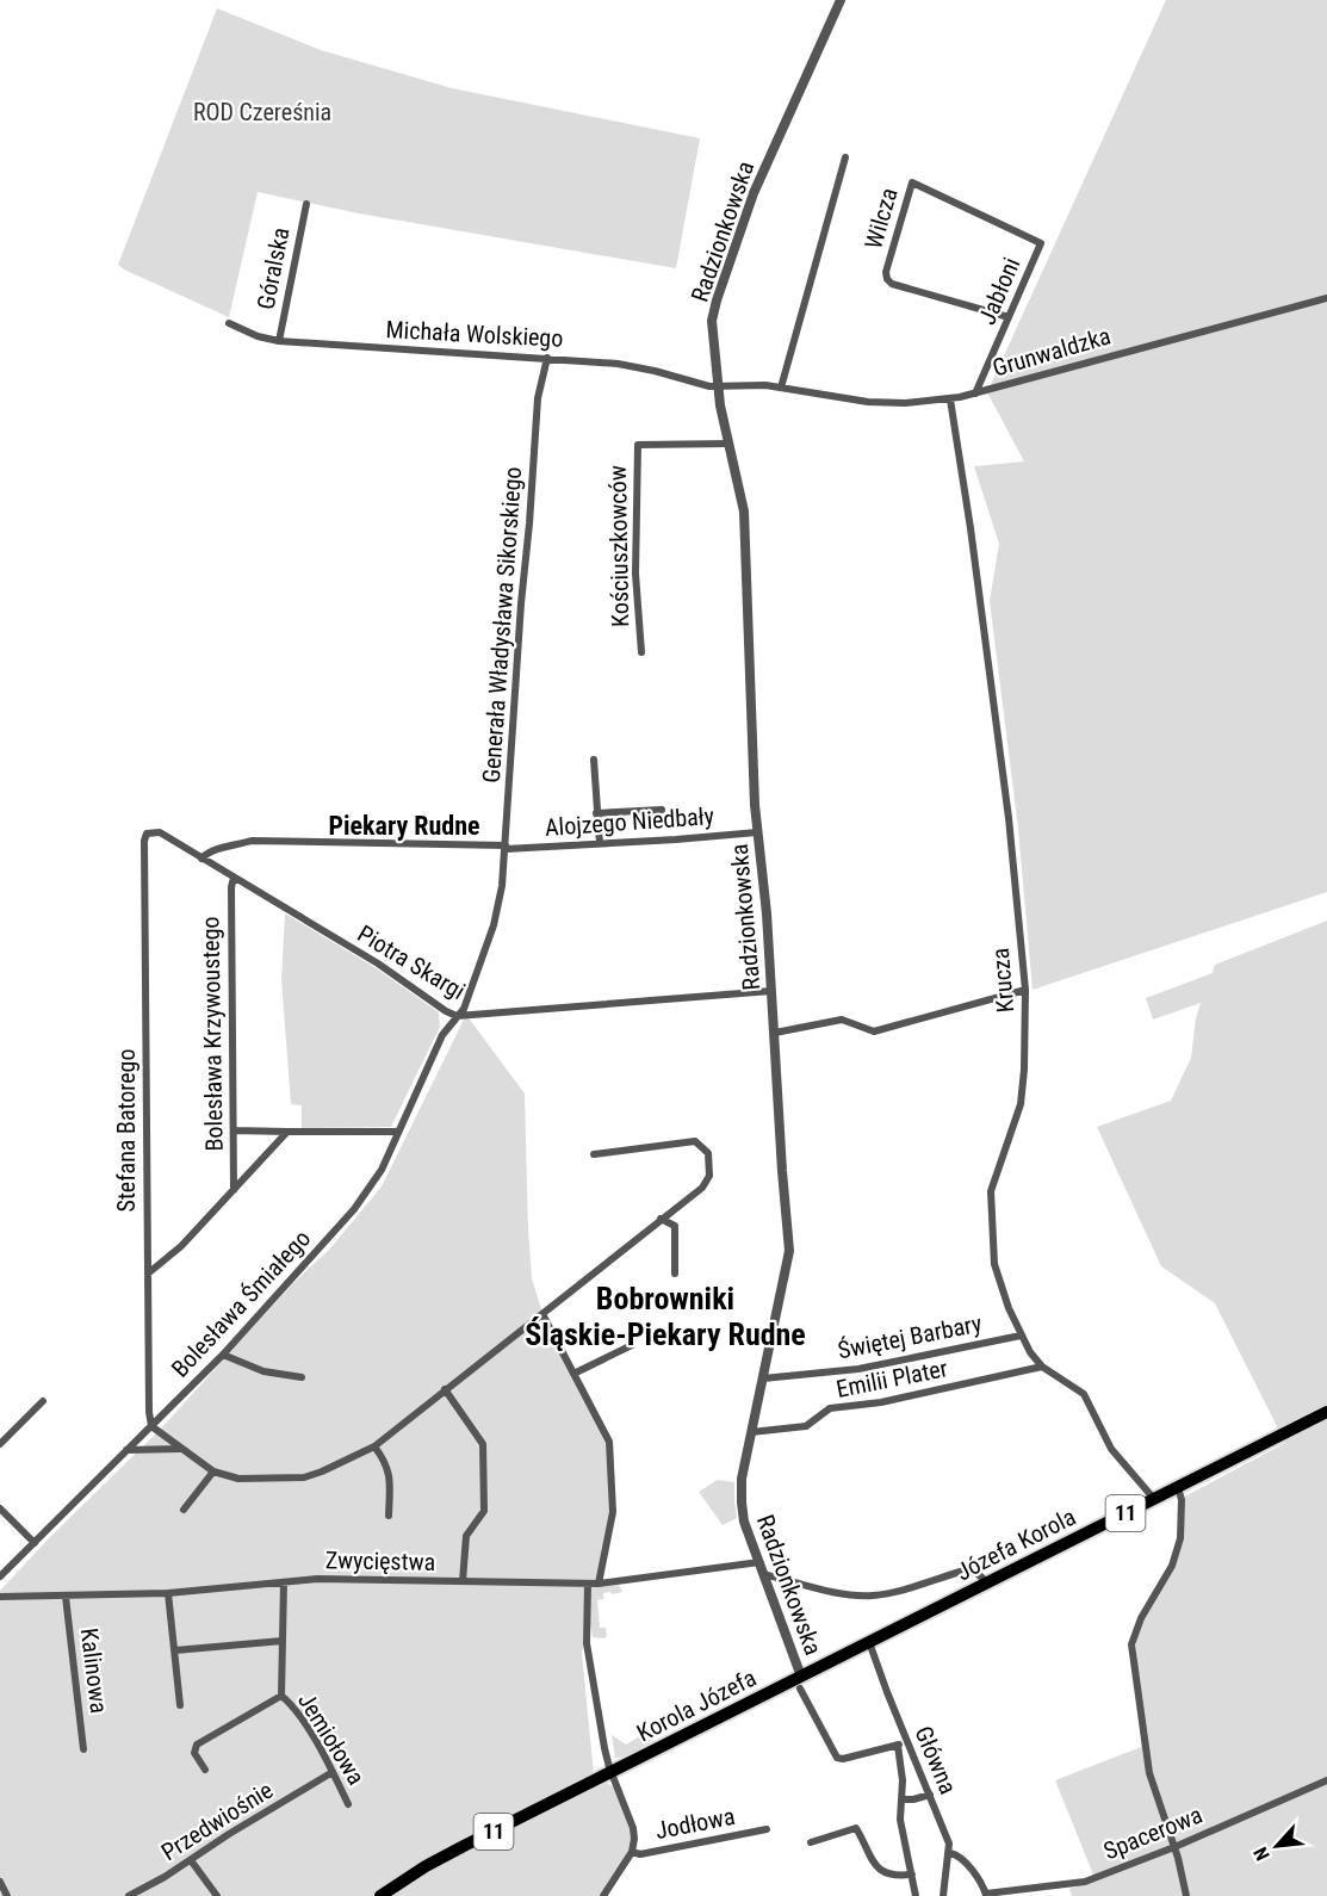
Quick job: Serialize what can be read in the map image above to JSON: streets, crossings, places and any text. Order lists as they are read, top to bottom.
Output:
{
  "streets": {
    "highway": ["11", "Józefa Korola", "Korola Józefa"],
    "street": [
      "Wilcza",
      "Radzionkowska",
      "Góralska",
      "Jabłoni",
      "Michała Wolskiego",
      "Grunwaldzka",
      "Kościuszkowców",
      "Generała Władysława Sikorskiego",
      "Alojzego Niedbały",
      "Piotra Skargi",
      "Krucza",
      "Bolesława Krzywoustego",
      "Stefana Batorego",
      "Bolesława Śmiałego",
      "Świętej Barbary",
      "Emilii Plater",
      "Zwycięstwa",
      "Kalinowa",
      "Jemiołowa",
      "Główna",
      "Przedwiośnie",
      "Jodłowa",
      "Spacerowa"
    ]
  },
  "crossings": [
    ["Wilcza", "Jabłoni"],
    ["Radzionkowska", "Michała Wolskiego"],
    ["Radzionkowska", "Grunwaldzka"],
    ["Radzionkowska", "Kościuszkowców"],
    ["Radzionkowska", "Alojzego Niedbały"],
    ["Radzionkowska", "Piotra Skargi"],
    ["Radzionkowska", "Świętej Barbary"],
    ["Radzionkowska", "Emilii Plater"],
    ["Radzionkowska", "Józefa Korola"],
    ["Radzionkowska", "Zwycięstwa"],
    ["Radzionkowska", "Korola Józefa"],
    ["Góralska", "Michała Wolskiego"],
    ["Jabłoni", "Grunwaldzka"],
    ["Michała Wolskiego", "Grunwaldzka"],
    ["Michała Wolskiego", "Generała Władysława Sikorskiego"],
    ["Grunwaldzka", "Krucza"],
    ["Generała Władysława Sikorskiego", "Alojzego Niedbały"],
    ["Generała Władysława Sikorskiego", "Piotra Skargi"],
    ["Generała Władysława Sikorskiego", "Bolesława Śmiałego"],
    ["Alojzego Niedbały", "Piotra Skargi"],
    ["Piotra Skargi", "Bolesława Krzywoustego"],
    ["Piotra Skargi", "Stefana Batorego"],
    ["Piotra Skargi", "Bolesława Śmiałego"],
    ["Krucza", "Świętej Barbary"],
    ["Krucza", "Emilii Plater"],
    ["Krucza", "Józefa Korola"],
    ["Stefana Batorego", "Bolesława Śmiałego"],
    ["11", "Korola Józefa"],
    ["Józefa Korola", "Korola Józefa"],
    ["Józefa Korola", "Główna"],
    ["Zwycięstwa", "Kalinowa"],
    ["Zwycięstwa", "Jemiołowa"],
    ["Jemiołowa", "Przedwiośnie"]
  ],
  "districts": ["Piekary Rudne", "Bobrowniki Śląskie-Piekary Rudne"],
  "parks": ["ROD Czereśnia"],
  "north": "bottom left"
}
